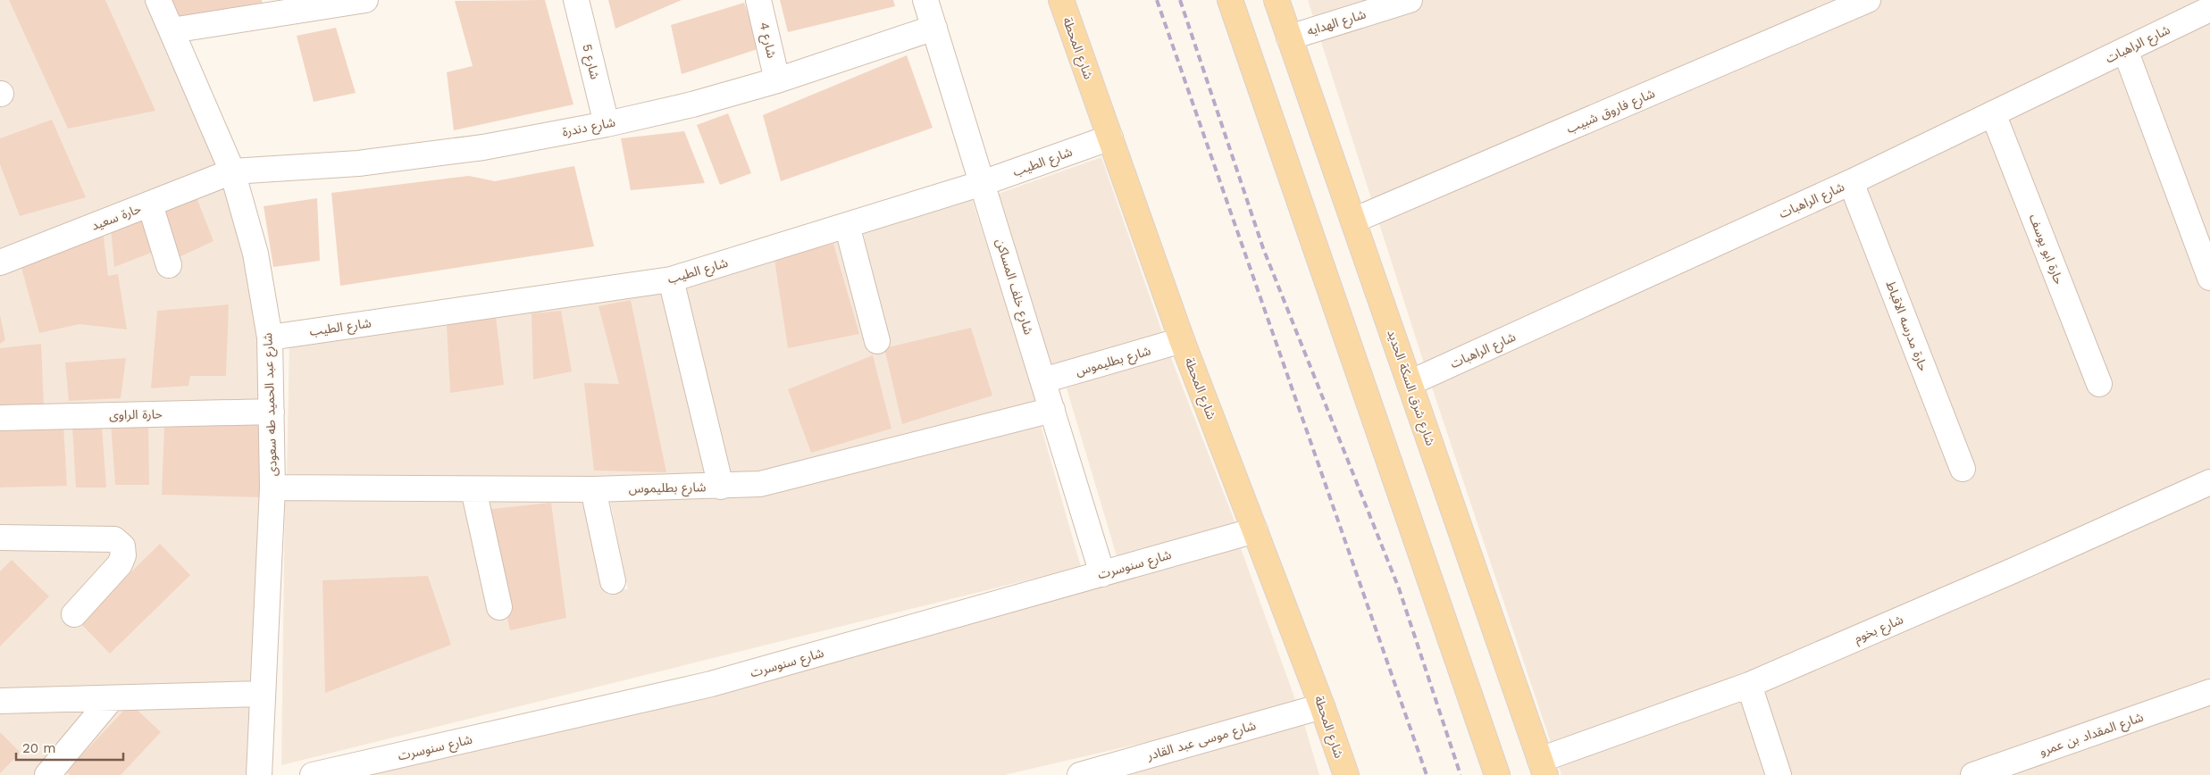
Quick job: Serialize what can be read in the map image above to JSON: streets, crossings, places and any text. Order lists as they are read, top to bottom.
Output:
{
  "streets": {
    "main road": ["شارع المحطة", "شارع شرق السكة الحديد"],
    "street": [
      "شارع الهدايه",
      "شارع 4",
      "شارع الراهبات",
      "شارع 5",
      "شارع فاروق شبيب",
      "شارع دندرة",
      "شارع الطيب",
      "حارة سعيد",
      "حارة ابو يوسف",
      "شارع خلف المساكن",
      "حارة مدرسه الاقباط",
      "شارع بطليموس",
      "شارع عبد الحميد طه سعودى",
      "حارة الراوى",
      "شارع سنوسرت",
      "شارع بخوم",
      "شارع المقداد بن عمرو",
      "شارع موسى عبد القادر"
    ]
  },
  "crossings": [
    ["شارع الهدايه", "شارع شرق السكة الحديد"],
    ["شارع 4", "شارع دندرة"],
    ["شارع الراهبات", "حارة ابو يوسف"],
    ["شارع الراهبات", "حارة مدرسه الاقباط"],
    ["شارع الراهبات", "شارع شرق السكة الحديد"],
    ["شارع المحطة", "شارع الطيب"],
    ["شارع المحطة", "شارع بطليموس"],
    ["شارع المحطة", "شارع سنوسرت"],
    ["شارع المحطة", "شارع موسى عبد القادر"],
    ["شارع 5", "شارع دندرة"],
    ["شارع فاروق شبيب", "شارع شرق السكة الحديد"],
    ["شارع دندرة", "حارة سعيد"],
    ["شارع دندرة", "شارع خلف المساكن"],
    ["شارع دندرة", "شارع عبد الحميد طه سعودى"],
    ["شارع الطيب", "شارع خلف المساكن"],
    ["شارع الطيب", "شارع عبد الحميد طه سعودى"],
    ["حارة سعيد", "شارع عبد الحميد طه سعودى"],
    ["شارع خلف المساكن", "شارع بطليموس"],
    ["شارع خلف المساكن", "شارع سنوسرت"],
    ["شارع بطليموس", "شارع عبد الحميد طه سعودى"],
    ["شارع شرق السكة الحديد", "شارع بخوم"],
    ["شارع عبد الحميد طه سعودى", "حارة الراوى"]
  ],
  "scale_bar": "20 m"
}
